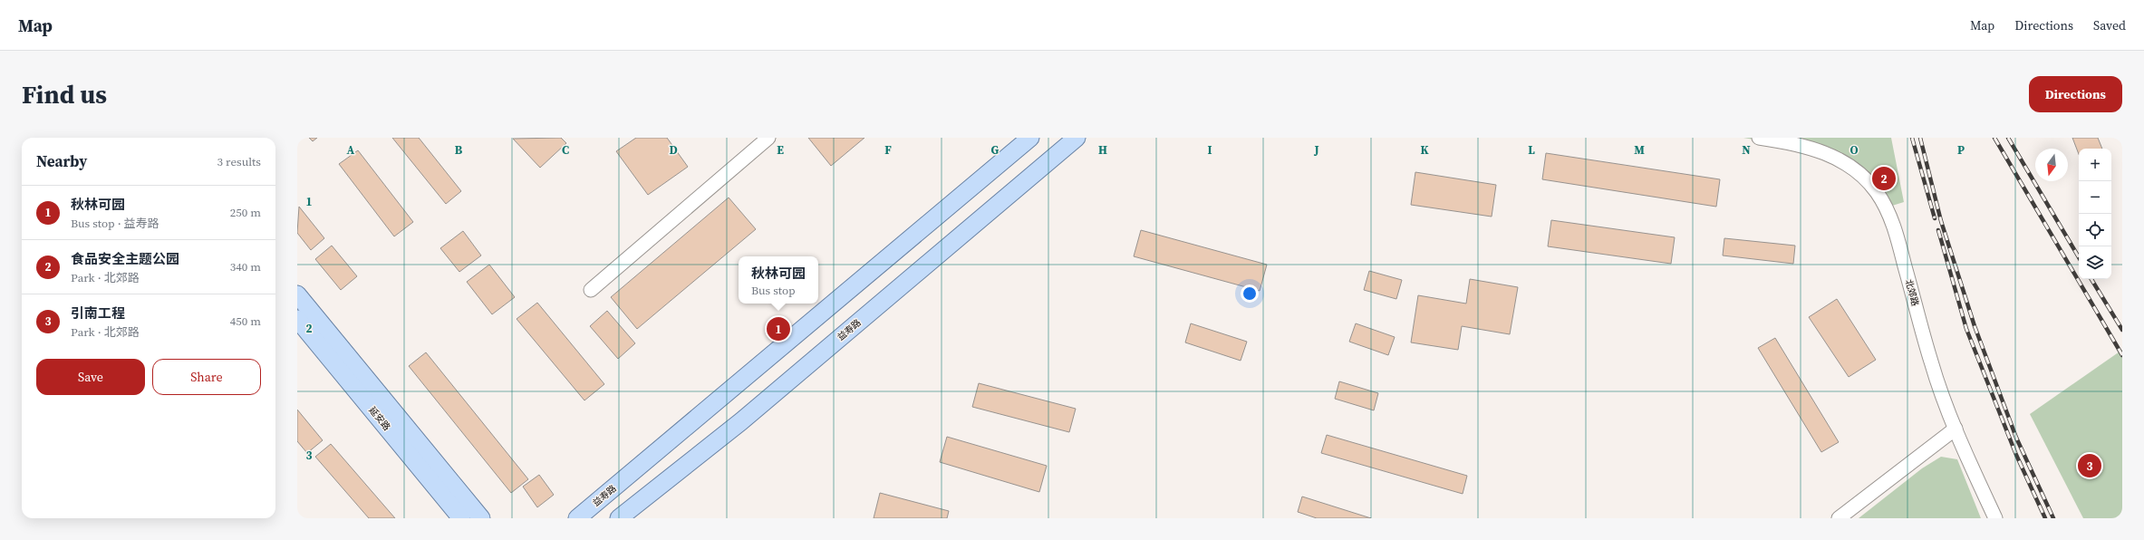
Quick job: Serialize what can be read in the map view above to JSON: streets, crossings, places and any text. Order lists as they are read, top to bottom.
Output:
{
  "streets": {
    "main road": ["益寿路", "延安路"],
    "street": ["北郊路"]
  },
  "north": "bottom",
  "page": {
    "header": "Map",
    "nav": ["Map", "Directions", "Saved"],
    "buttons": [
      "Directions",
      ["Save", "Share"]
    ],
    "title": "Find us",
    "heading": ["Nearby", "3 results"],
    "map_buttons": ["+", "−"],
    "pins": ["2", "1", "3"],
    "list": [
      {
        "mark": "1",
        "name": "秋林可园",
        "note": "Bus stop · 益寿路",
        "value": "250 m"
      },
      {
        "mark": "2",
        "name": "食品安全主题公园",
        "note": "Park · 北郊路",
        "value": "340 m"
      },
      {
        "mark": "3",
        "name": "引南工程",
        "note": "Park · 北郊路",
        "value": "450 m"
      }
    ],
    "popup": ["秋林可园", "Bus stop"]
  },
  "grid": {
    "columns": [
      "A",
      "B",
      "C",
      "D",
      "E",
      "F",
      "G",
      "H",
      "I",
      "J",
      "K",
      "L",
      "M",
      "N",
      "O",
      "P"
    ],
    "rows": ["1", "2", "3"]
  }
}
